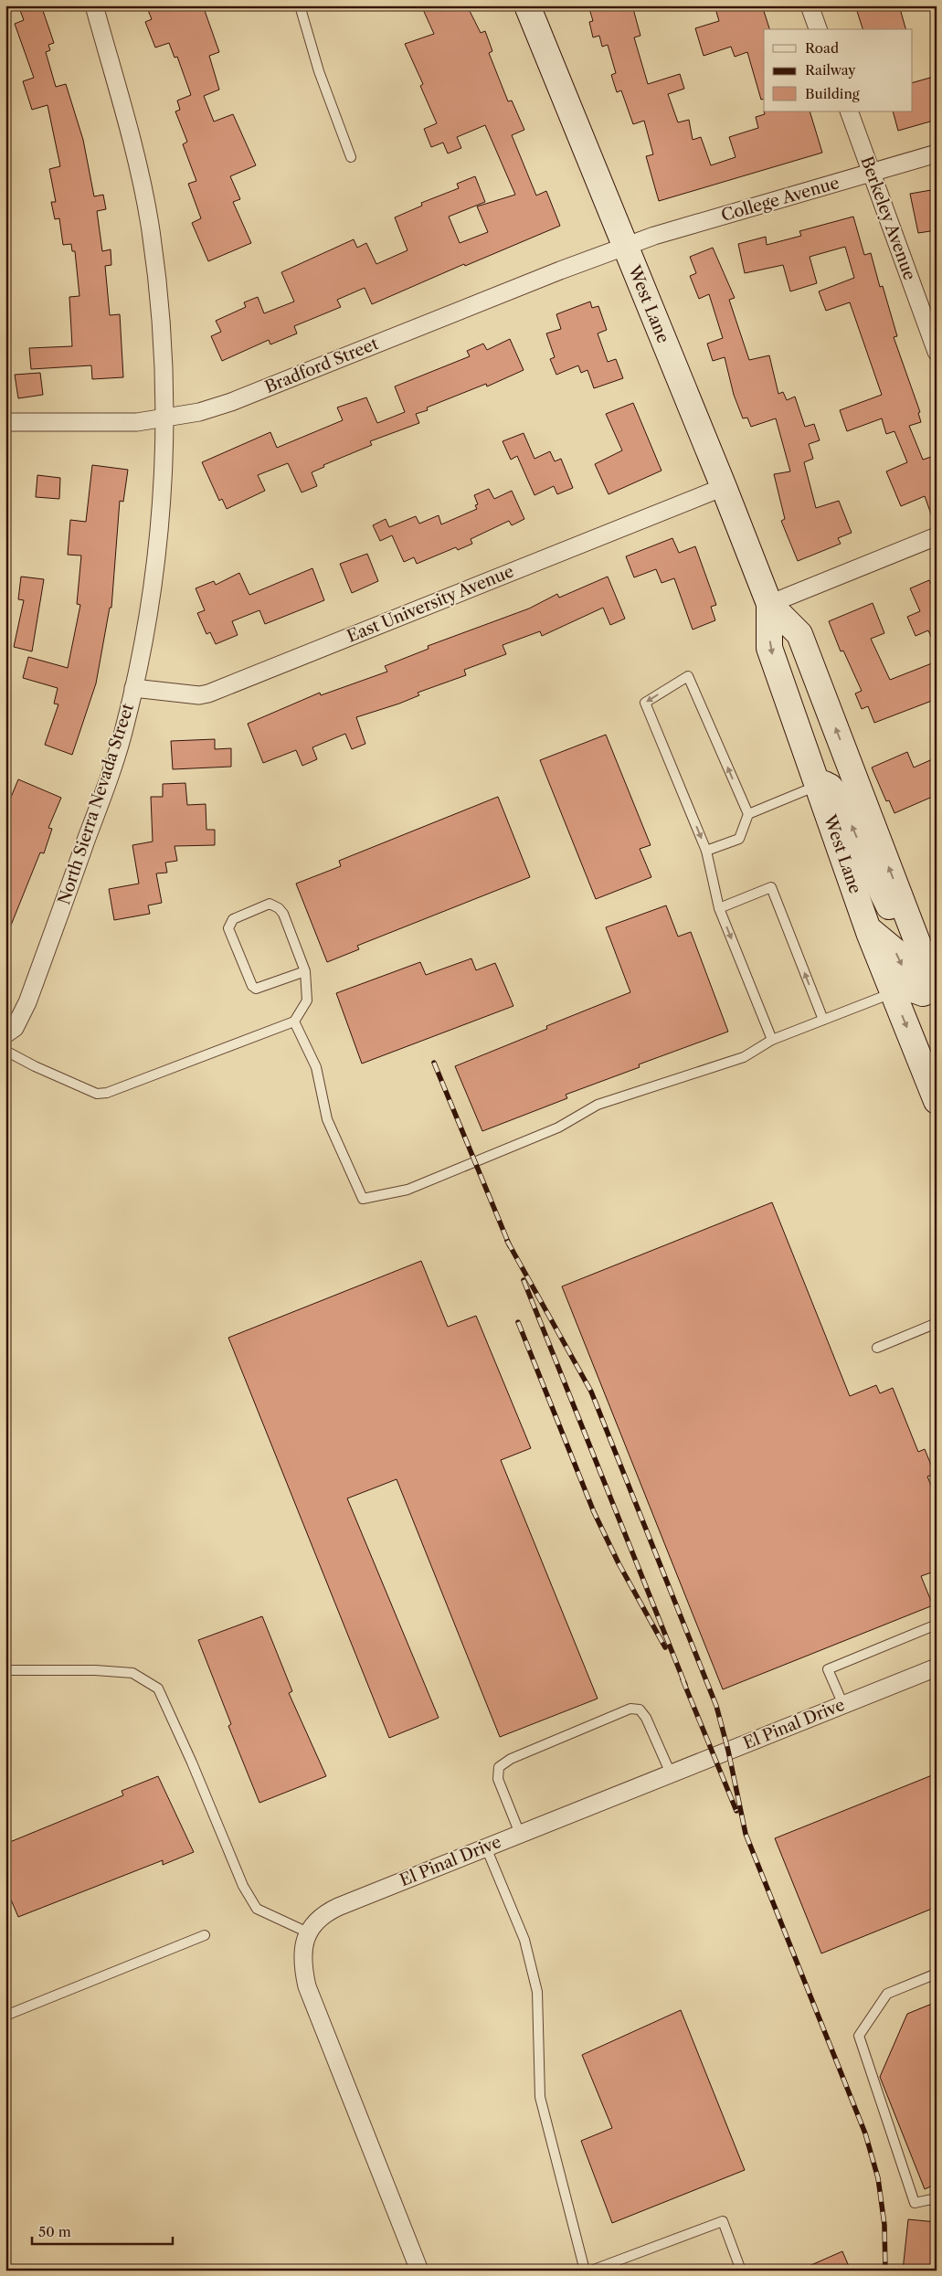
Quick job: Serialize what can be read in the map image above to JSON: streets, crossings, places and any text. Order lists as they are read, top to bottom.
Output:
{
  "streets": {
    "main road": ["West Lane"],
    "street": [
      "College Avenue",
      "Berkeley Avenue",
      "Bradford Street",
      "East University Avenue",
      "North Sierra Nevada Street",
      "El Pinal Drive"
    ]
  },
  "crossings": [
    ["College Avenue", "Berkeley Avenue"],
    ["College Avenue", "West Lane"],
    ["College Avenue", "Bradford Street"],
    ["West Lane", "Bradford Street"],
    ["West Lane", "East University Avenue"],
    ["Bradford Street", "North Sierra Nevada Street"],
    ["East University Avenue", "North Sierra Nevada Street"]
  ],
  "legend": ["Road", "Railway", "Building"],
  "scale_bar": "50 m"
}
